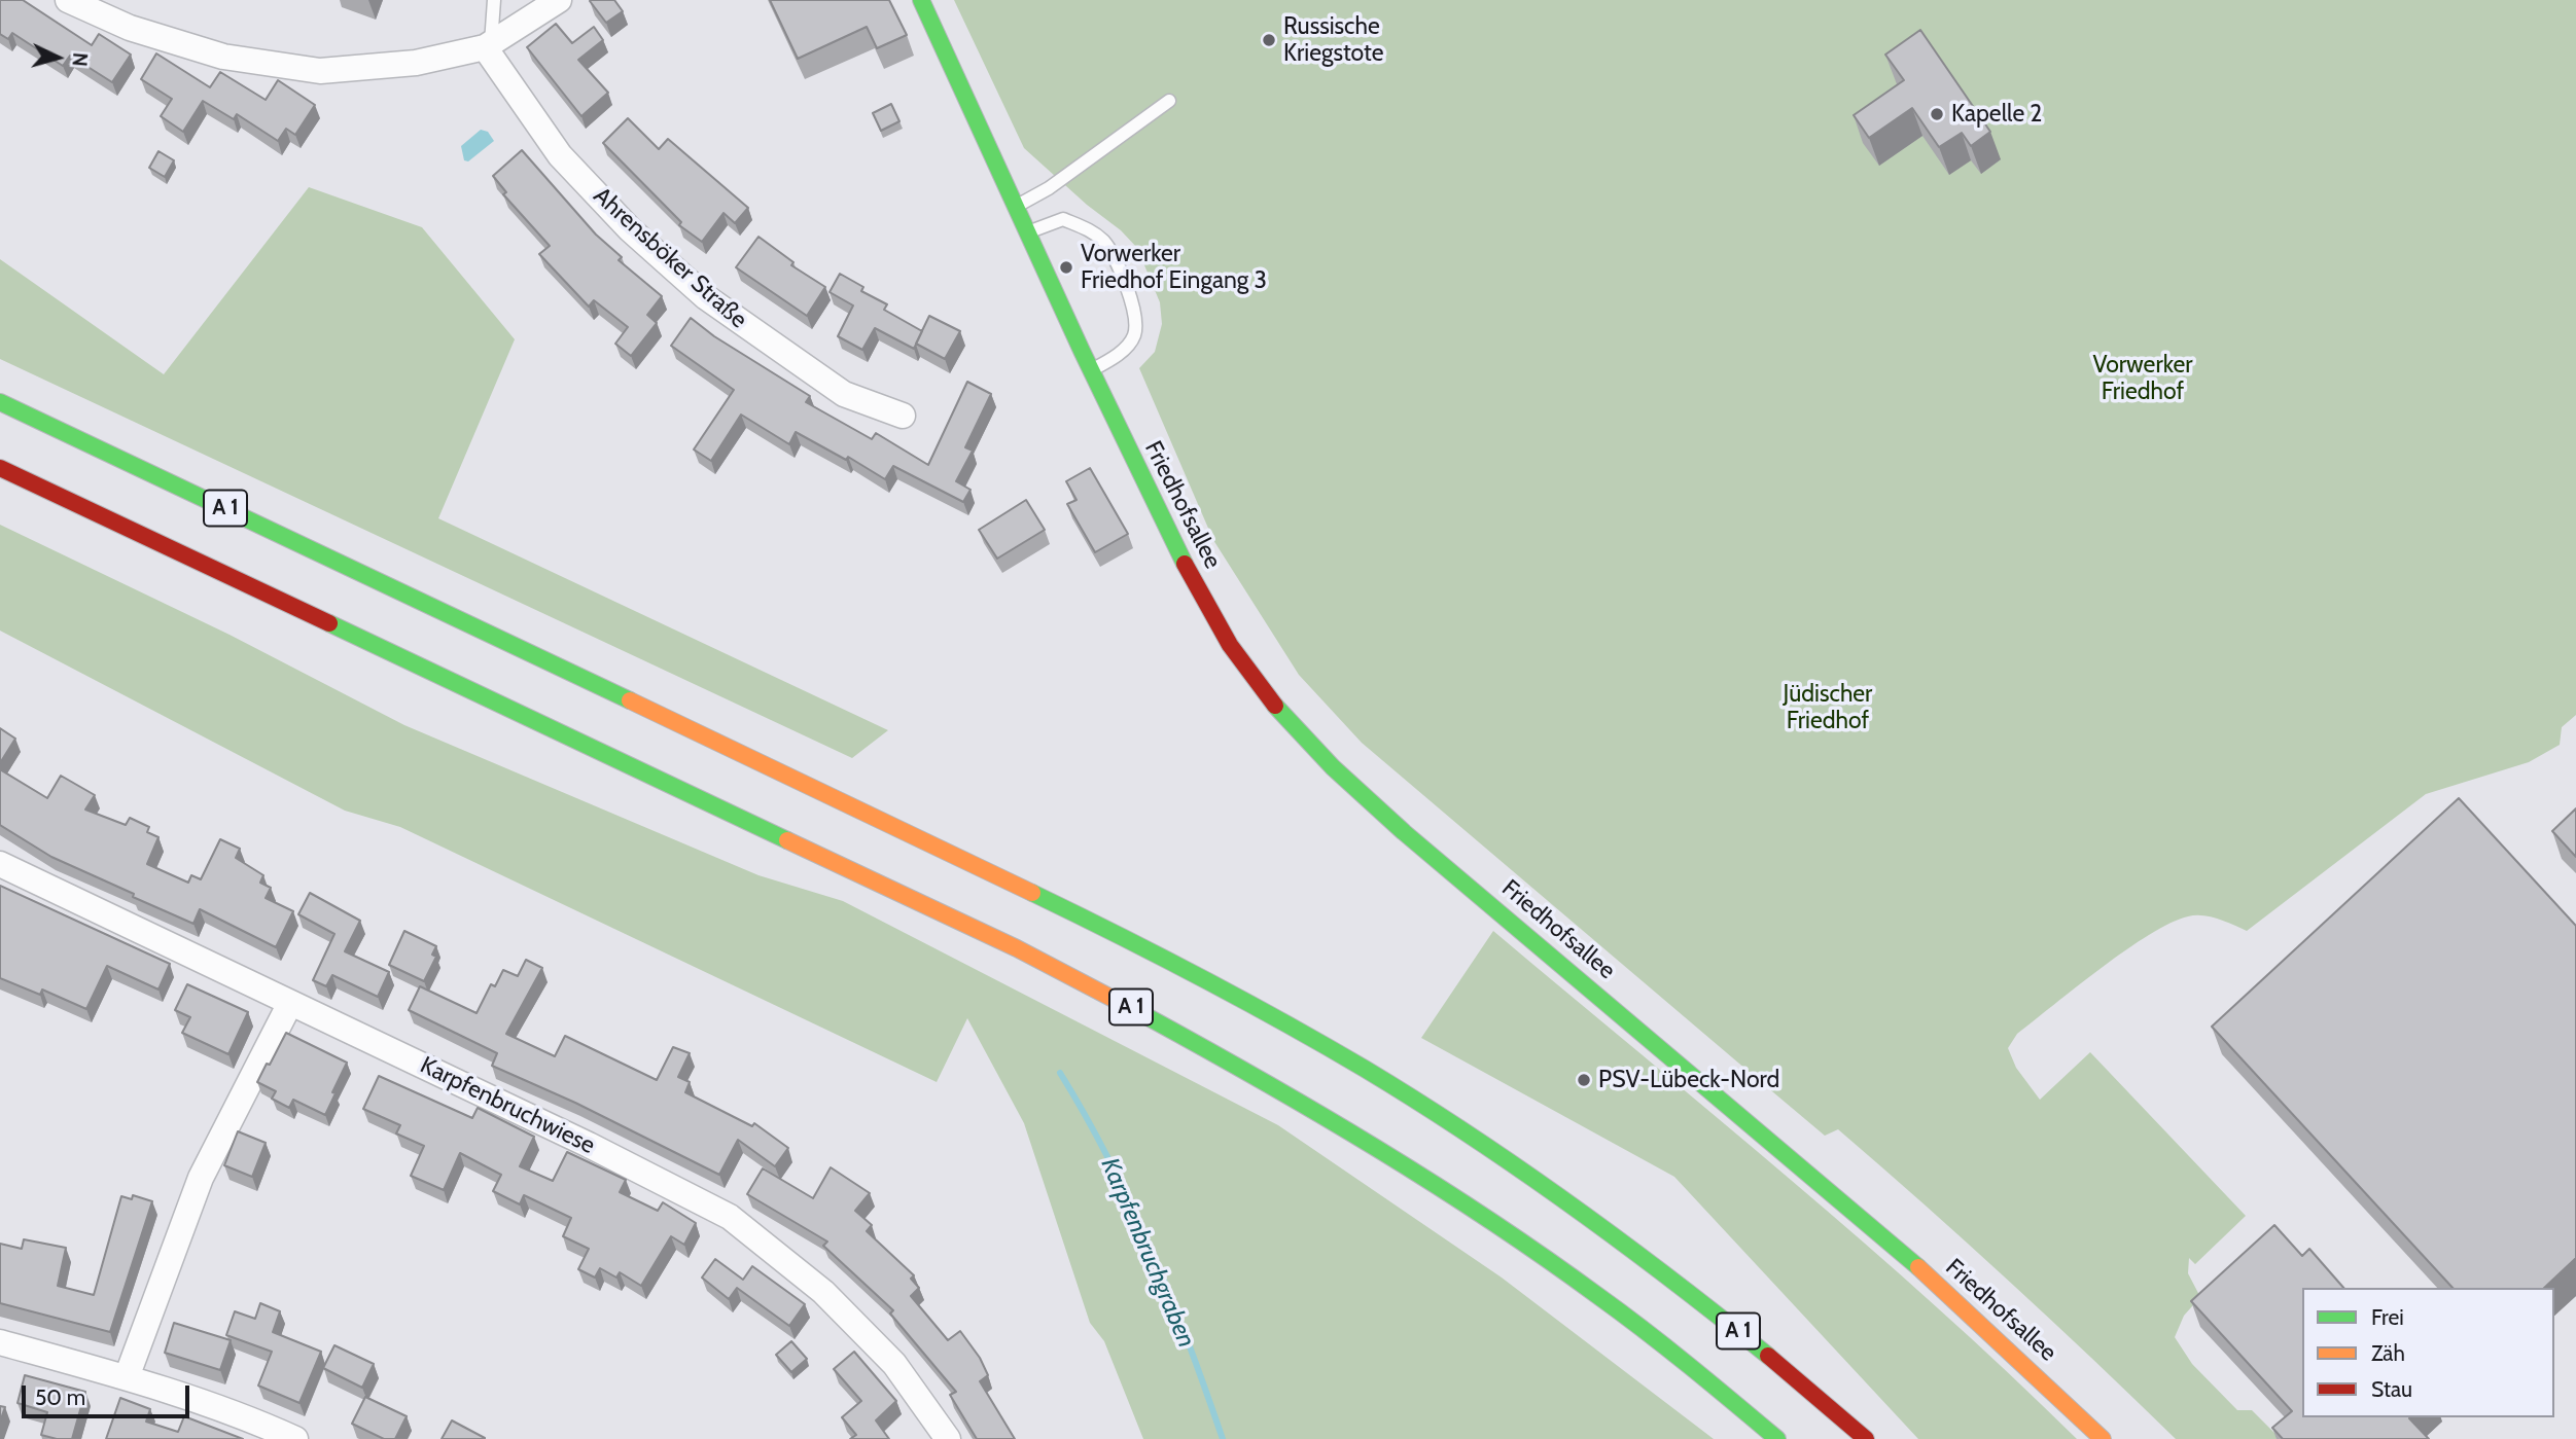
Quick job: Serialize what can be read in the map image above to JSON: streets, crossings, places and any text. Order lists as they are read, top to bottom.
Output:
{
  "streets": {
    "main road": ["Friedhofsallee", "A 1"],
    "street": ["Ahrensböker Straße", "Karpfenbruchwiese"]
  },
  "water": ["Karpfenbruchgraben"],
  "parks": ["Vorwerker Friedhof", "Jüdischer Friedhof"],
  "places": [
    "Russische Kriegstote",
    "Kapelle 2",
    "Vorwerker Friedhof Eingang 3",
    "PSV-Lübeck-Nord"
  ],
  "legend": ["Frei", "Zäh", "Stau"],
  "scale_bar": "50 m",
  "north": "right"
}
